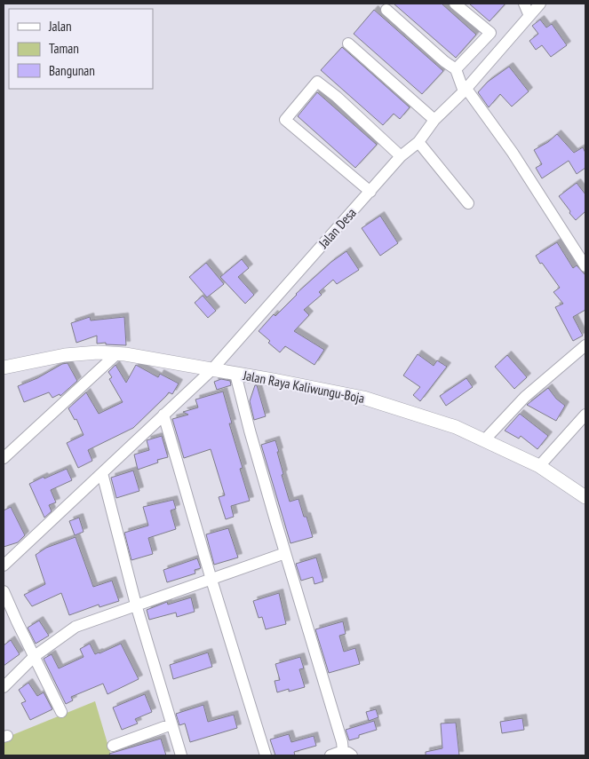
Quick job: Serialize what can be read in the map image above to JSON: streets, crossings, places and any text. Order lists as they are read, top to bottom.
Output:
{
  "streets": {
    "main road": ["Jalan Raya Kaliwungu-Boja"],
    "street": ["Jalan Desa"]
  },
  "crossings": [
    ["Jalan Desa", "Jalan Raya Kaliwungu-Boja"]
  ],
  "legend": ["Jalan", "Taman", "Bangunan"]
}
